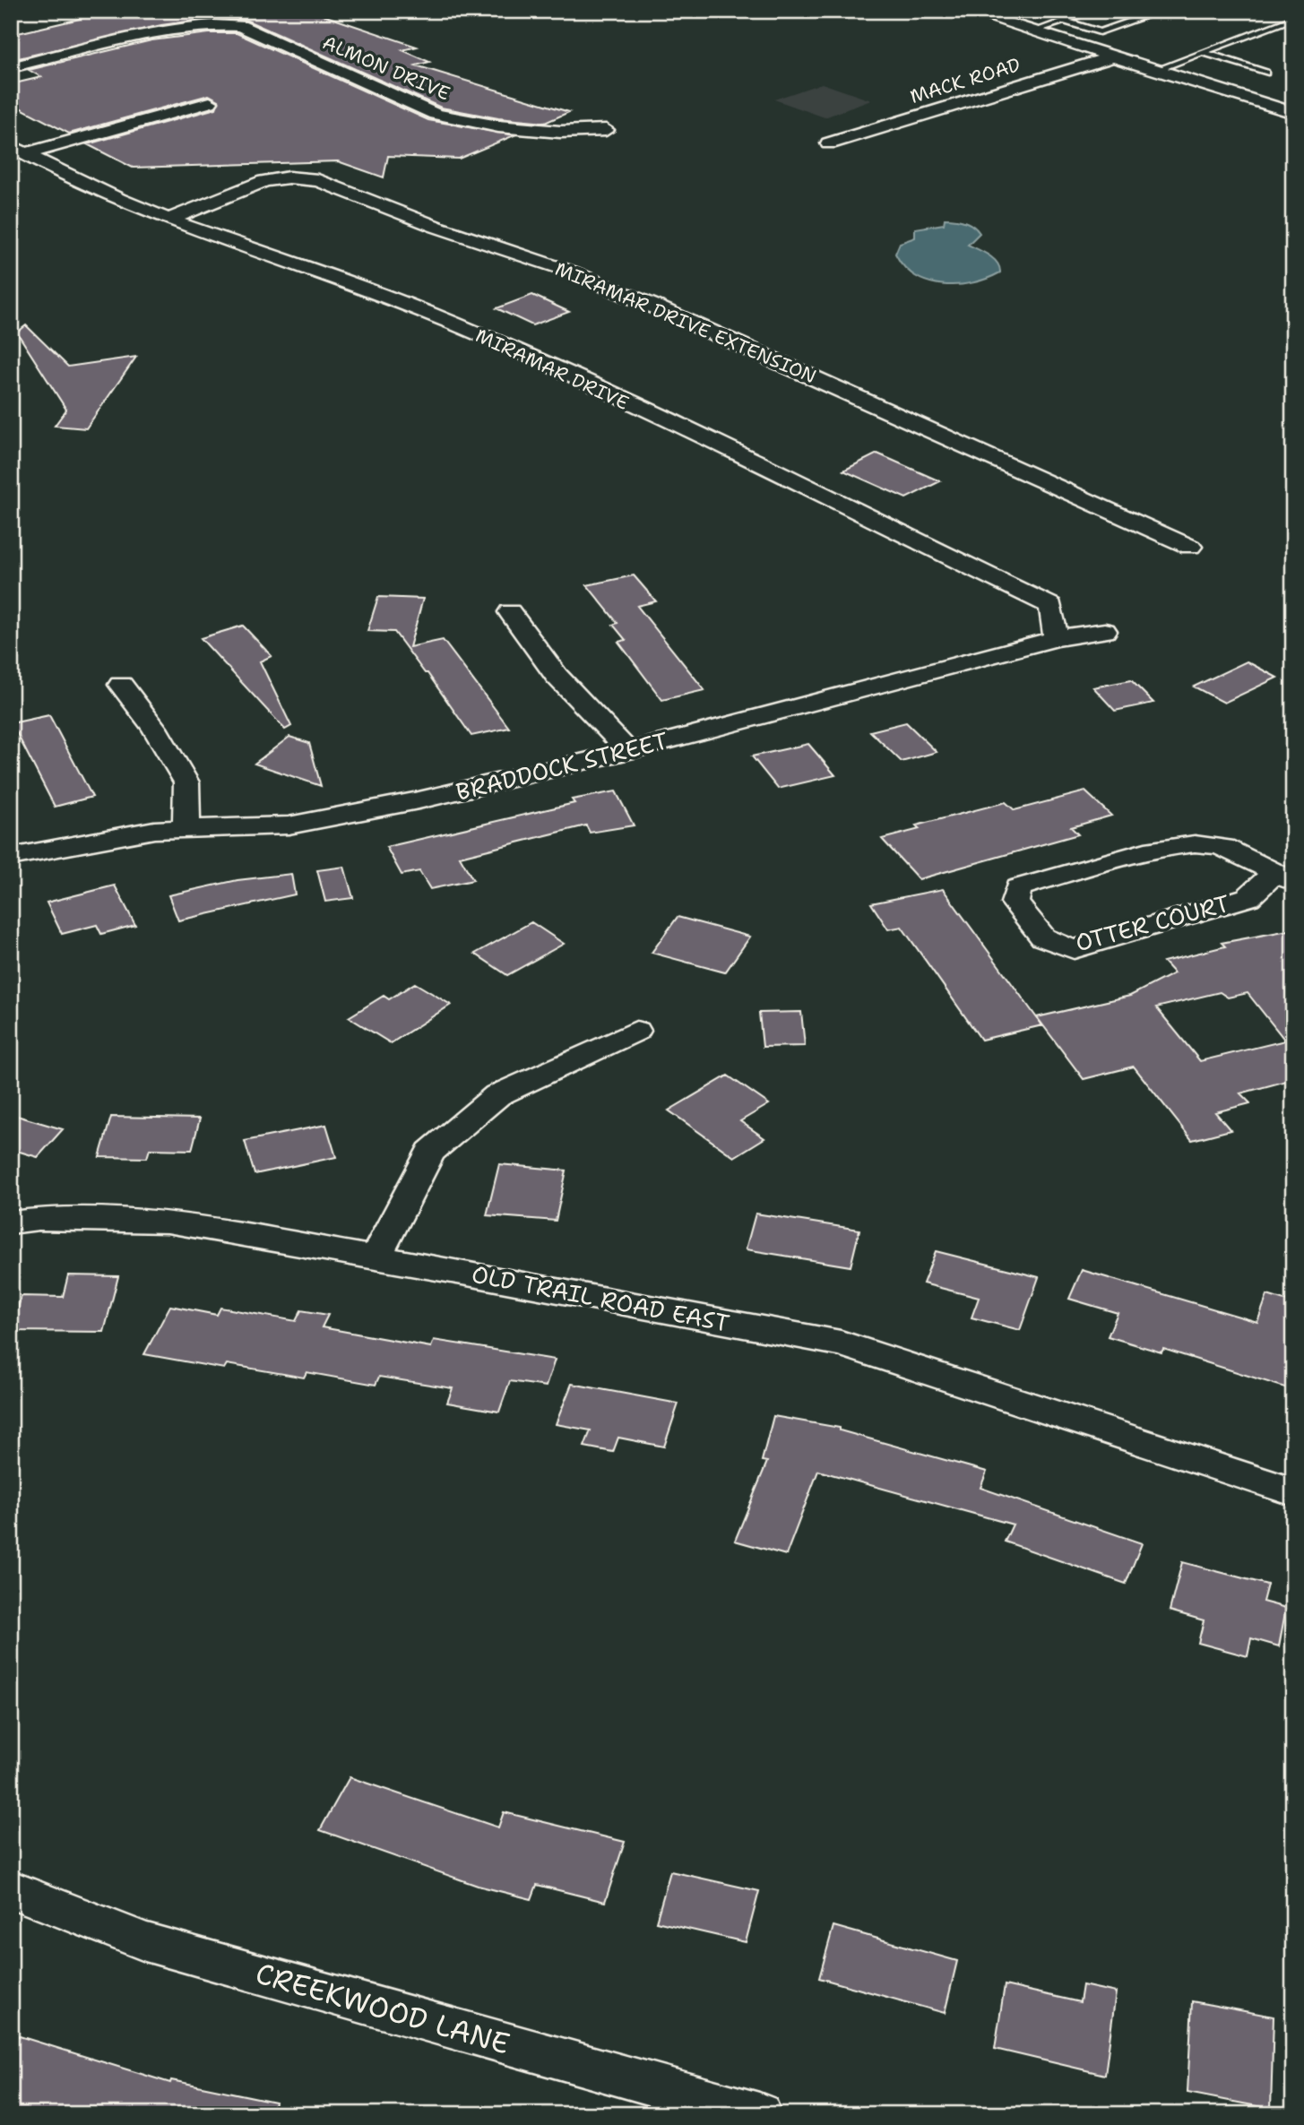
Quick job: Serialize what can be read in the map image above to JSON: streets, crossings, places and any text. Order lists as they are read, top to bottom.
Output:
{
  "streets": {
    "street": [
      "ALMON DRIVE",
      "MACK ROAD",
      "MIRAMAR DRIVE EXTENSION",
      "MIRAMAR DRIVE",
      "BRADDOCK STREET",
      "OTTER COURT",
      "OLD TRAIL ROAD EAST",
      "CREEKWOOD LANE"
    ]
  },
  "crossings": [
    ["MIRAMAR DRIVE EXTENSION", "MIRAMAR DRIVE"],
    ["MIRAMAR DRIVE", "BRADDOCK STREET"]
  ]
}
